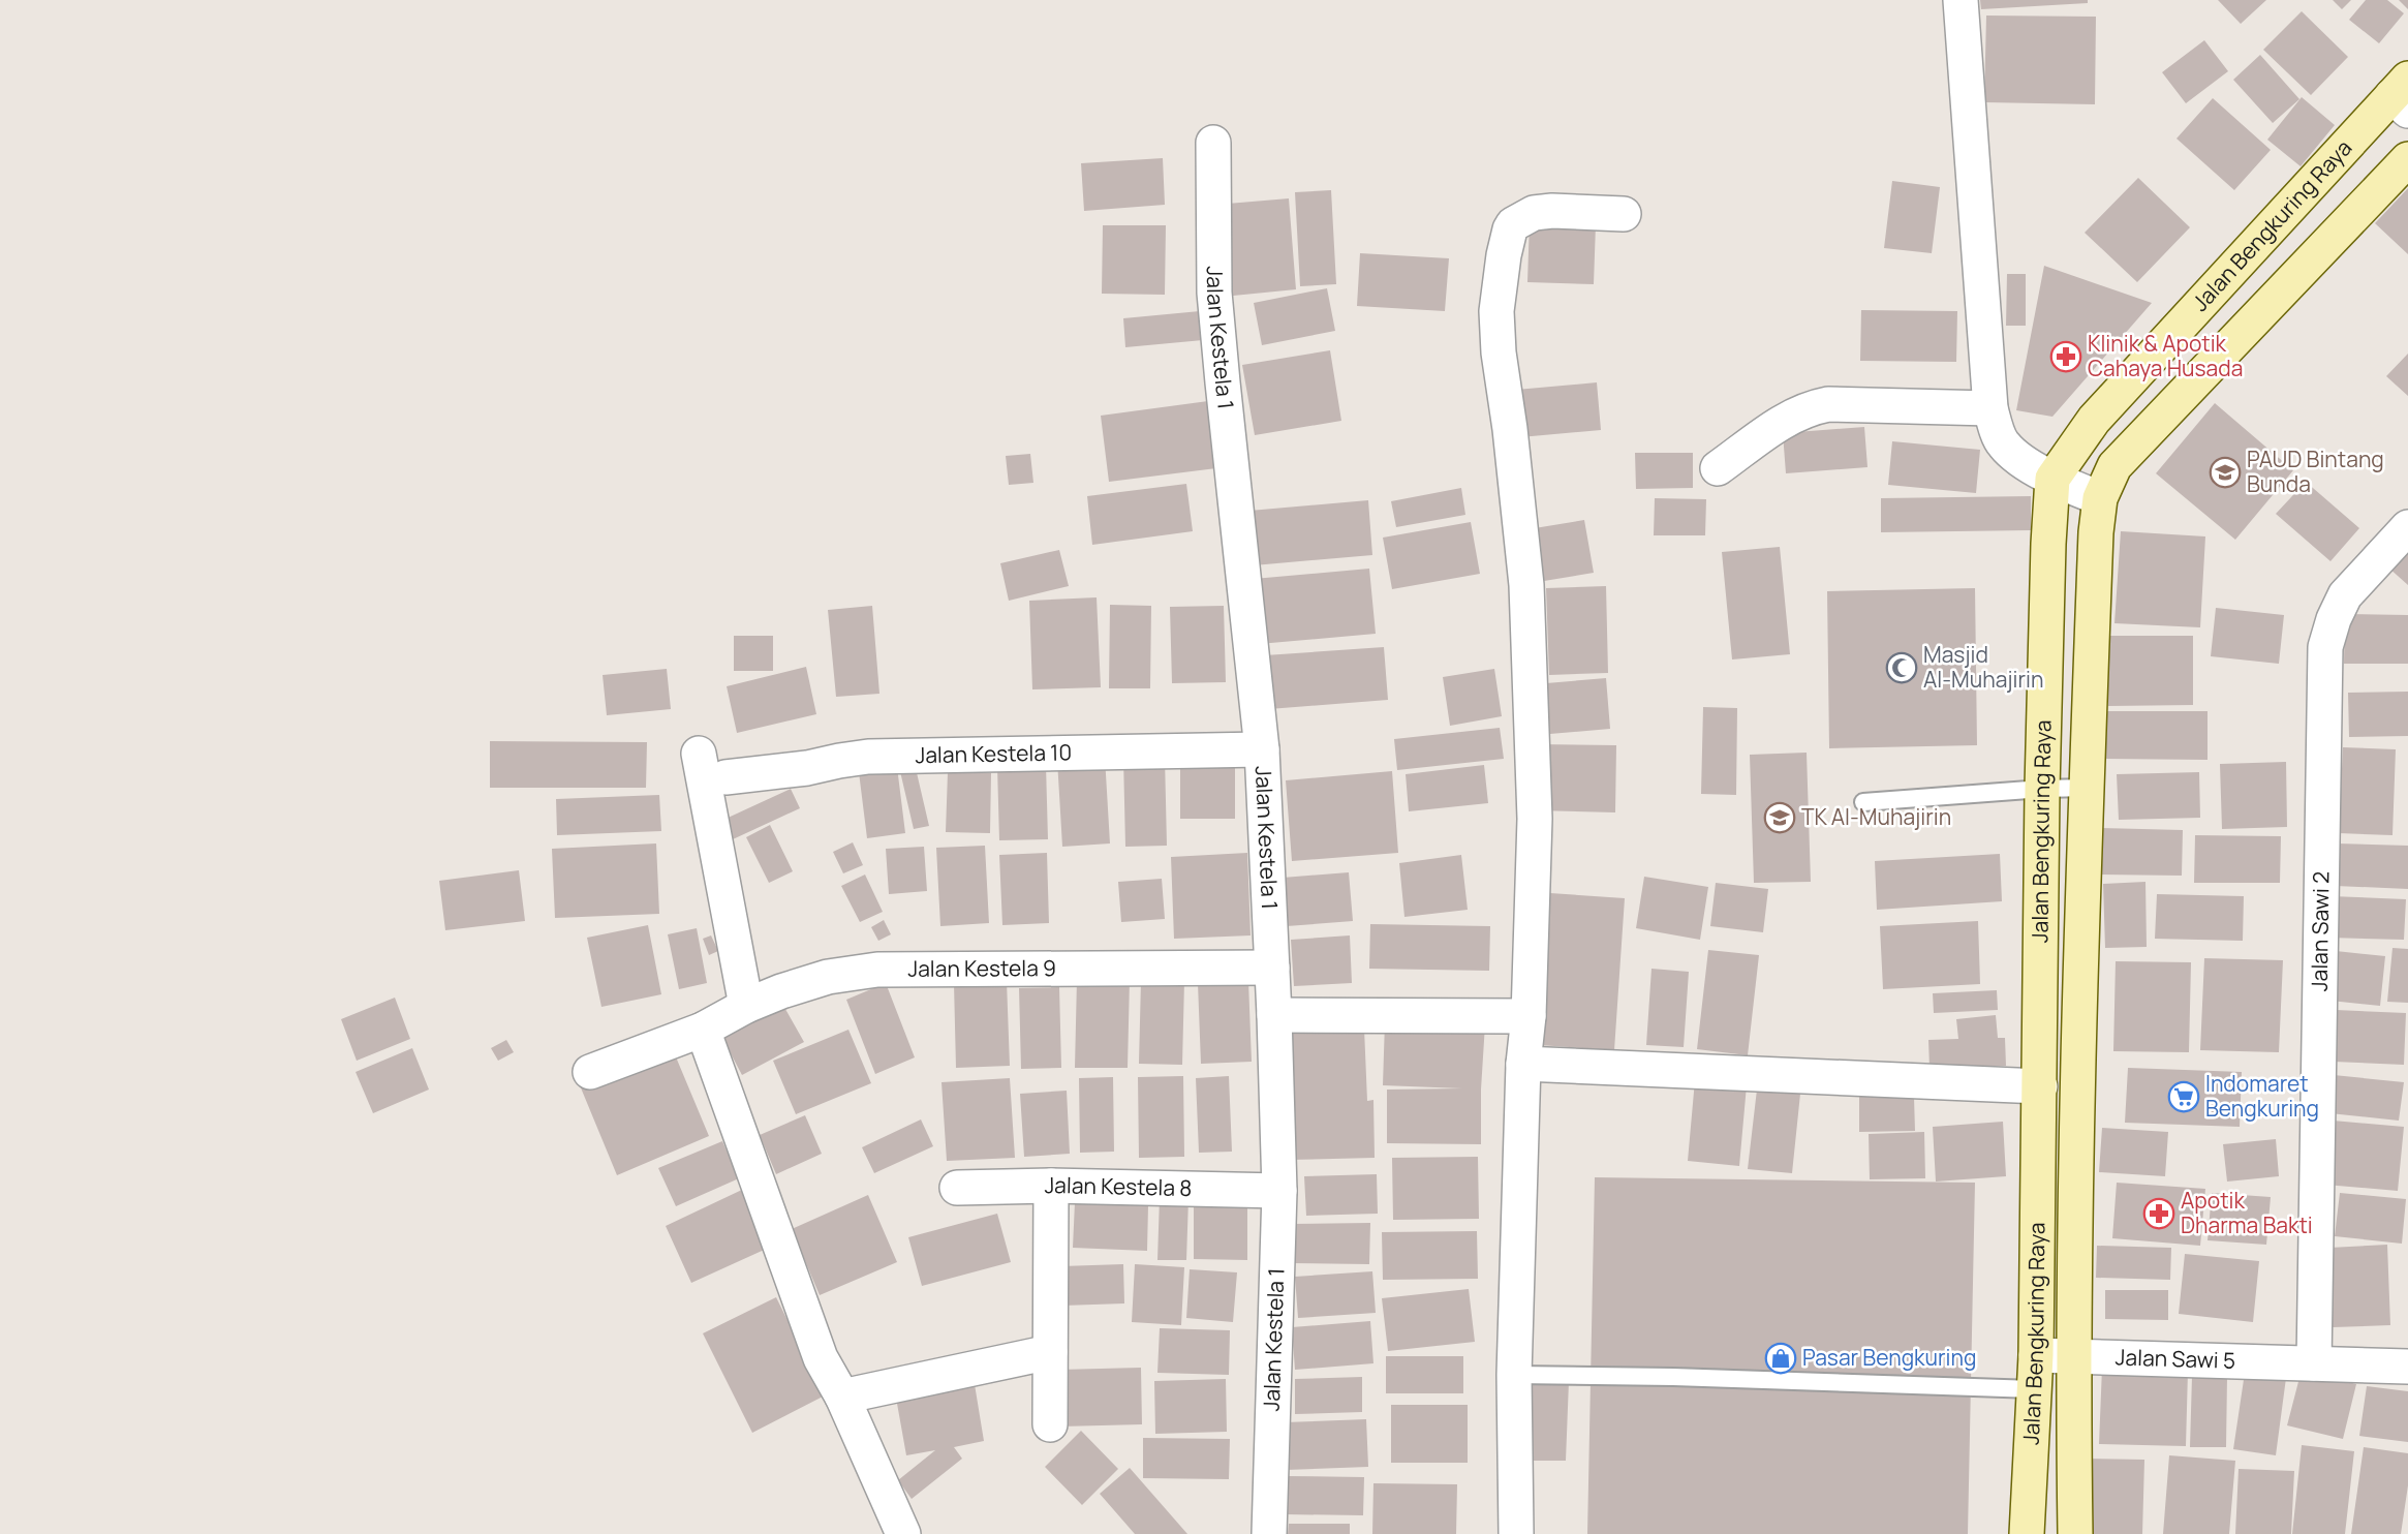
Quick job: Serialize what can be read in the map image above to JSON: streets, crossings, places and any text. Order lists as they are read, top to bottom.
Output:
{
  "streets": {
    "street": [
      "Jalan Bengkuring Raya",
      "Jalan Kestela 1",
      "Jalan Kestela 10",
      "Jalan Sawi 2",
      "Jalan Kestela 9",
      "Jalan Kestela 8",
      "Jalan Sawi 5"
    ]
  },
  "crossings": [
    ["Jalan Bengkuring Raya", "Jalan Sawi 5"],
    ["Jalan Kestela 1", "Jalan Kestela 10"],
    ["Jalan Kestela 1", "Jalan Kestela 9"],
    ["Jalan Kestela 1", "Jalan Kestela 8"],
    ["Jalan Sawi 2", "Jalan Sawi 5"]
  ],
  "places": {
    "pharmacy": ["Klinik & Apotik Cahaya Husada", "Apotik Dharma Bakti"],
    "school or university": ["PAUD Bintang Bunda", "TK Al-Muhajirin"],
    "mosque": ["Masjid Al-Muhajirin"],
    "supermarket": ["Indomaret Bengkuring"],
    "shop": ["Pasar Bengkuring"]
  }
}
